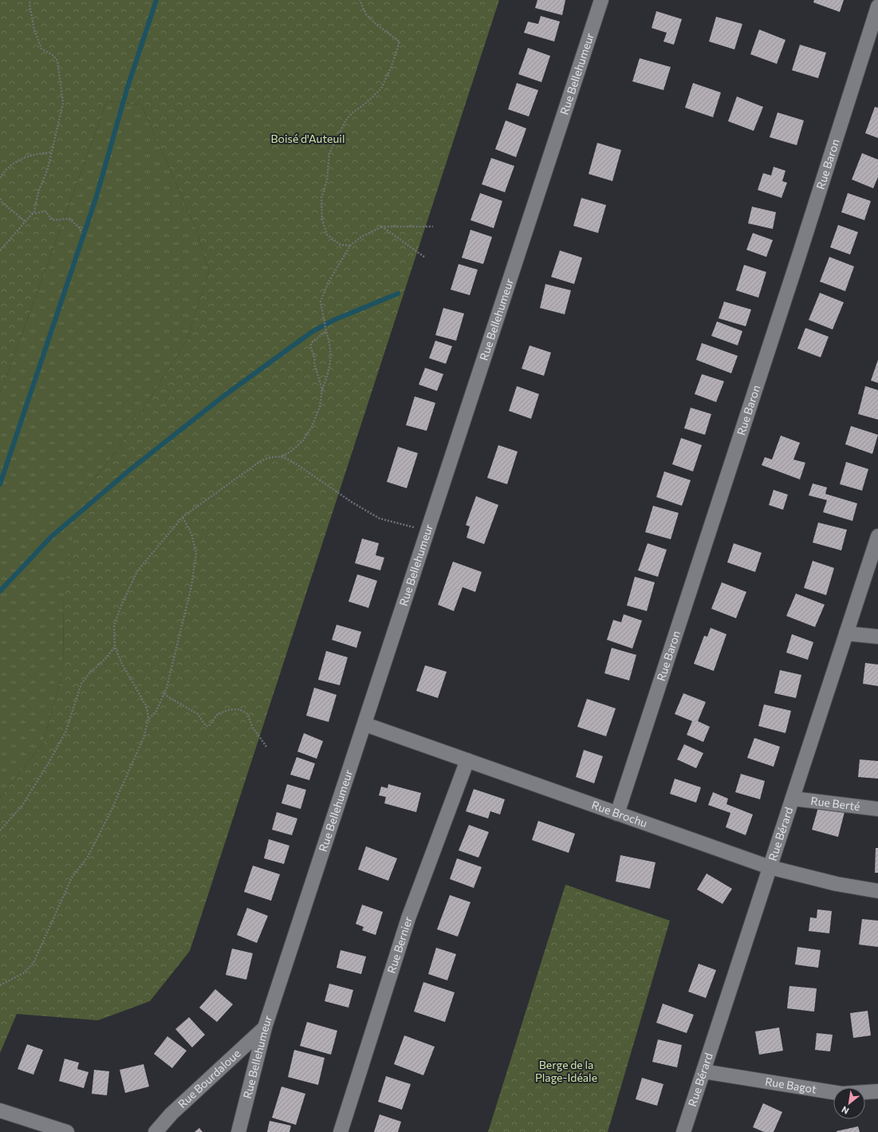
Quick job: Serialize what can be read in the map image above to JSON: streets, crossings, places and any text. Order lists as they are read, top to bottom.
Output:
{
  "streets": {
    "street": [
      "Rue Bellehumeur",
      "Rue Baron",
      "Rue Berté",
      "Rue Brochu",
      "Rue Bérard",
      "Rue Bernier",
      "Rue Bourdaloue",
      "Rue Bagot"
    ]
  },
  "crossings": [
    ["Rue Bellehumeur", "Rue Brochu"],
    ["Rue Bellehumeur", "Rue Bourdaloue"],
    ["Rue Baron", "Rue Brochu"],
    ["Rue Berté", "Rue Bérard"],
    ["Rue Brochu", "Rue Bérard"],
    ["Rue Brochu", "Rue Bernier"],
    ["Rue Bérard", "Rue Bagot"]
  ],
  "parks": ["Boisé d'Auteuil", "Berge de la Plage-Idéale"],
  "north": "bottom left"
}
